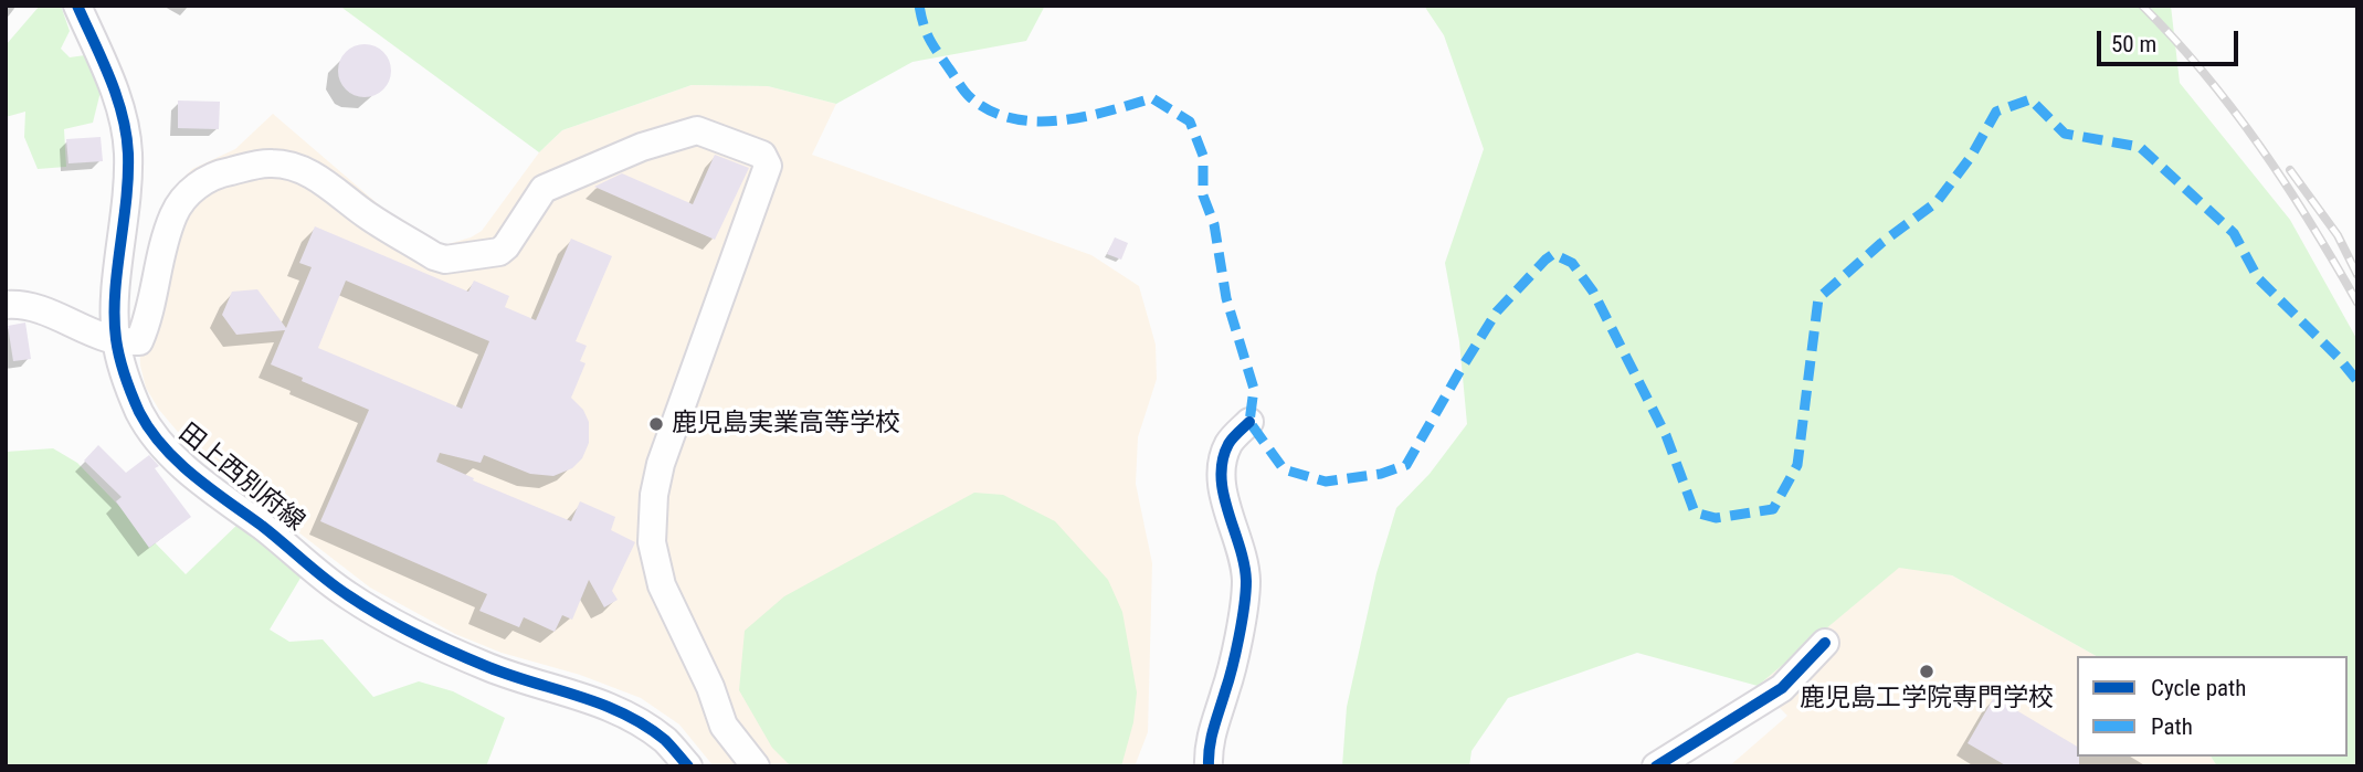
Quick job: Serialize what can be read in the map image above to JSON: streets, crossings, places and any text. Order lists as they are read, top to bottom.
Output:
{
  "streets": {
    "street": ["田上西別府線"]
  },
  "places": ["鹿児島実業高等学校", "鹿児島工学院専門学校"],
  "legend": ["Cycle path", "Path"],
  "scale_bar": "50 m"
}
